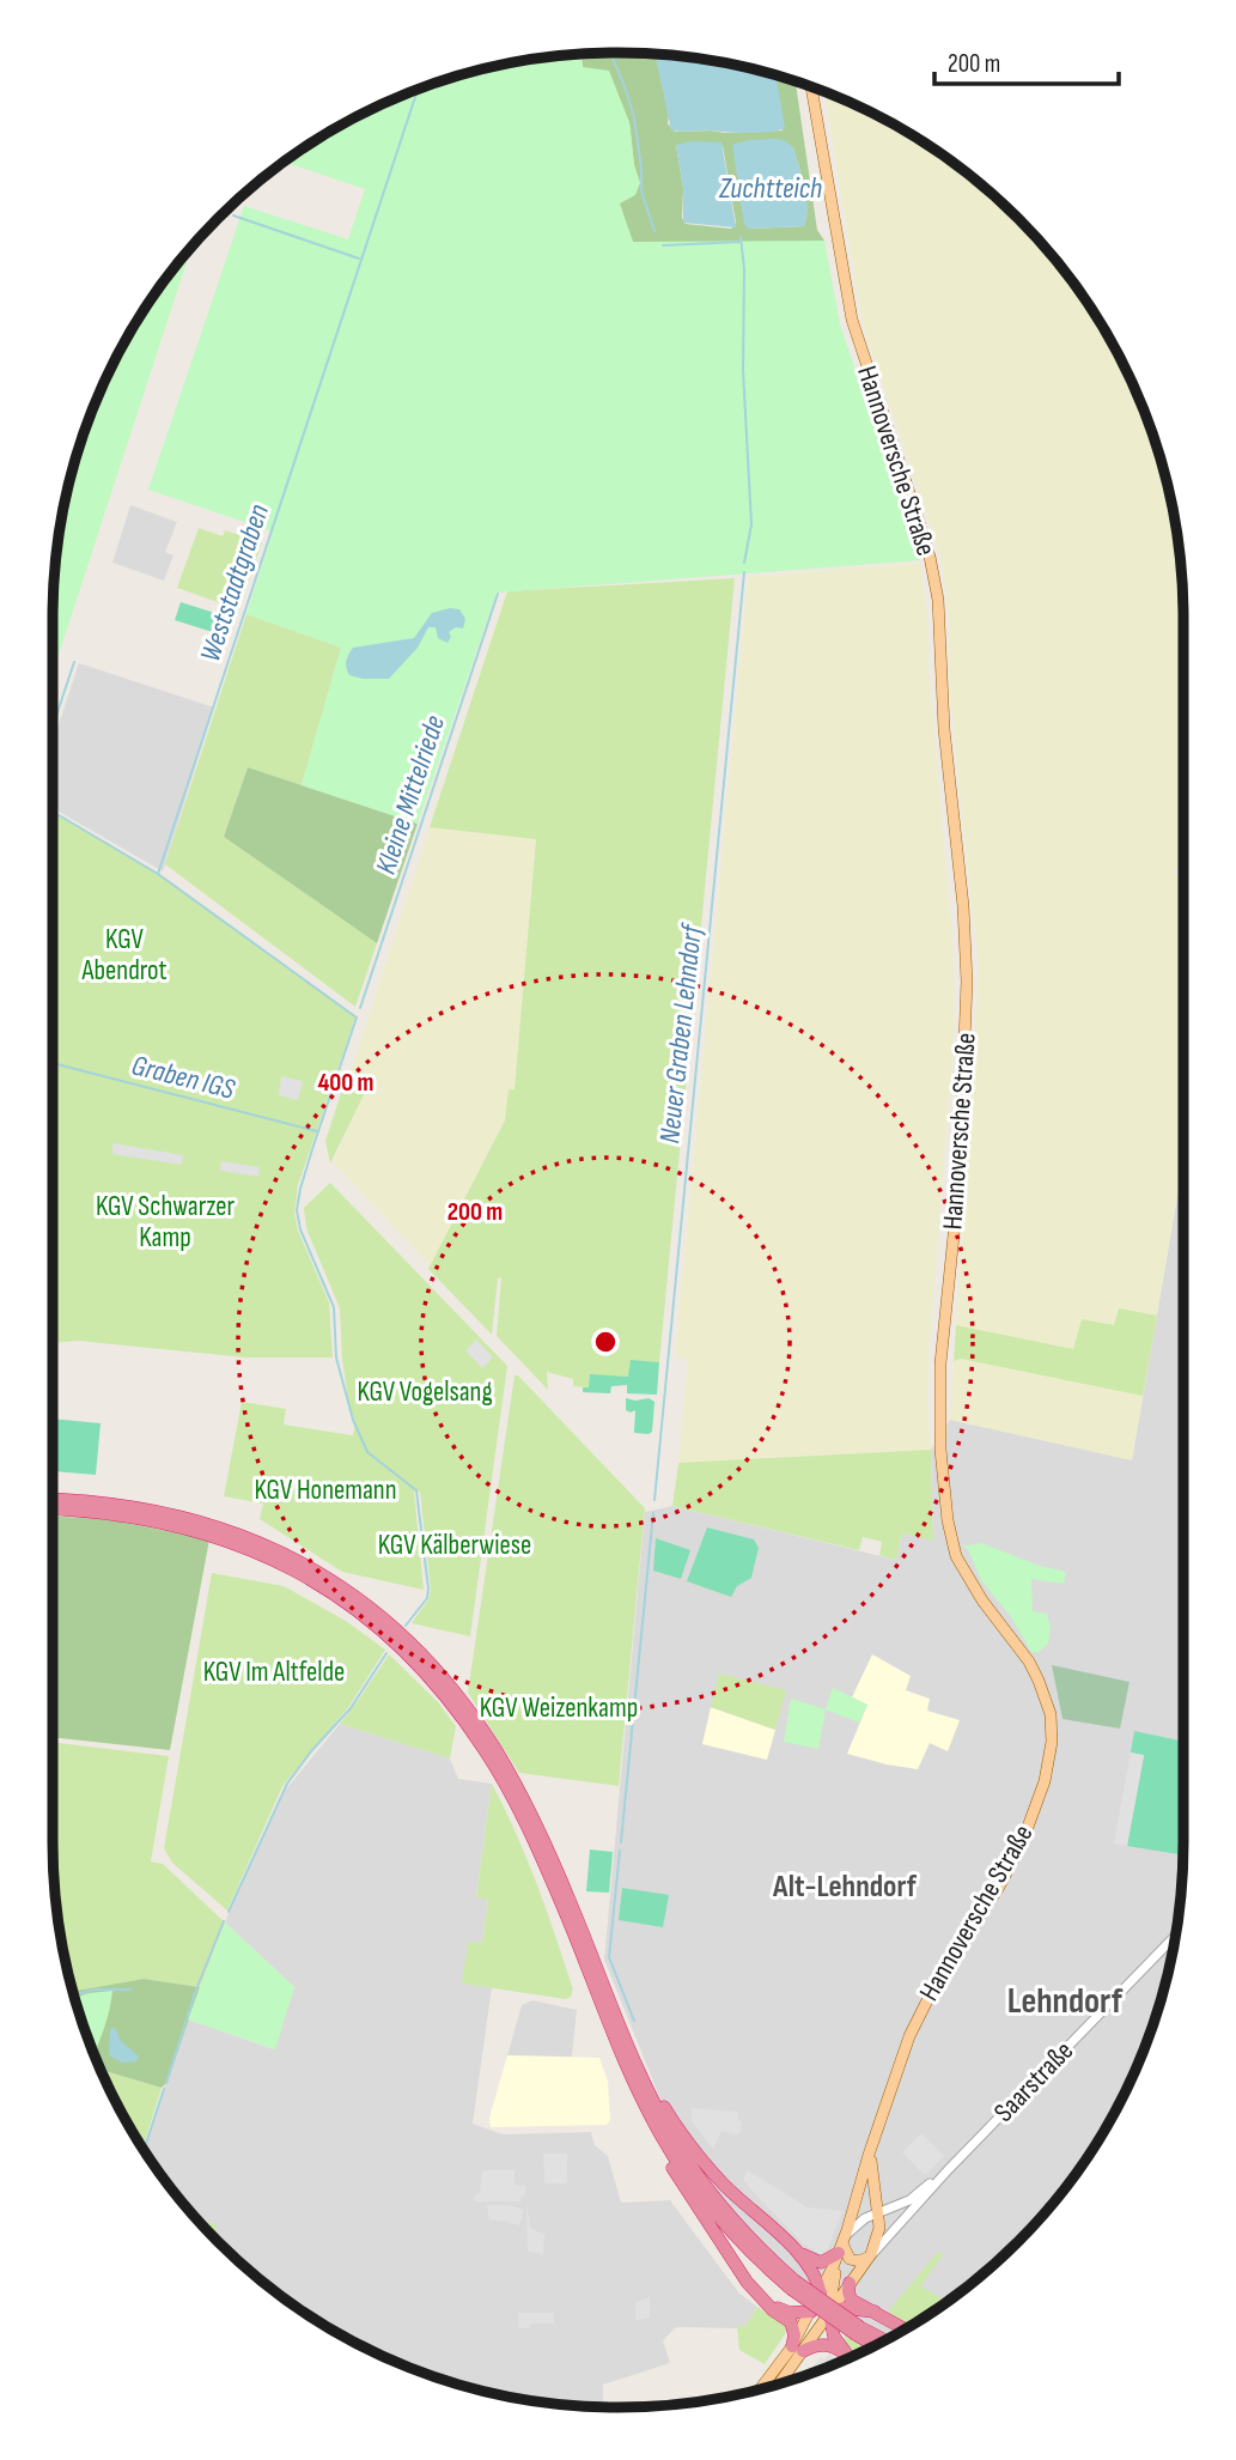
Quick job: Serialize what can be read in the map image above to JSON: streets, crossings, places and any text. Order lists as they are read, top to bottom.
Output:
{
  "streets": {
    "main road": ["Hannoversche Straße"],
    "street": ["Saarstraße"]
  },
  "crossings": [
    ["Hannoversche Straße", "Saarstraße"]
  ],
  "districts": ["Alt-Lehndorf", "Lehndorf"],
  "water": [
    "Zuchtteich",
    "Weststadtgraben",
    "Kleine Mittelriede",
    "Neuer Graben Lehndorf",
    "Graben IGS"
  ],
  "parks": [
    "KGV Abendrot",
    "KGV Schwarzer Kamp",
    "KGV Vogelsang",
    "KGV Honemann",
    "KGV Kälberwiese",
    "KGV Im Altfelde",
    "KGV Weizenkamp"
  ],
  "scale_bar": "200 m",
  "rings": ["400 m", "200 m"]
}
